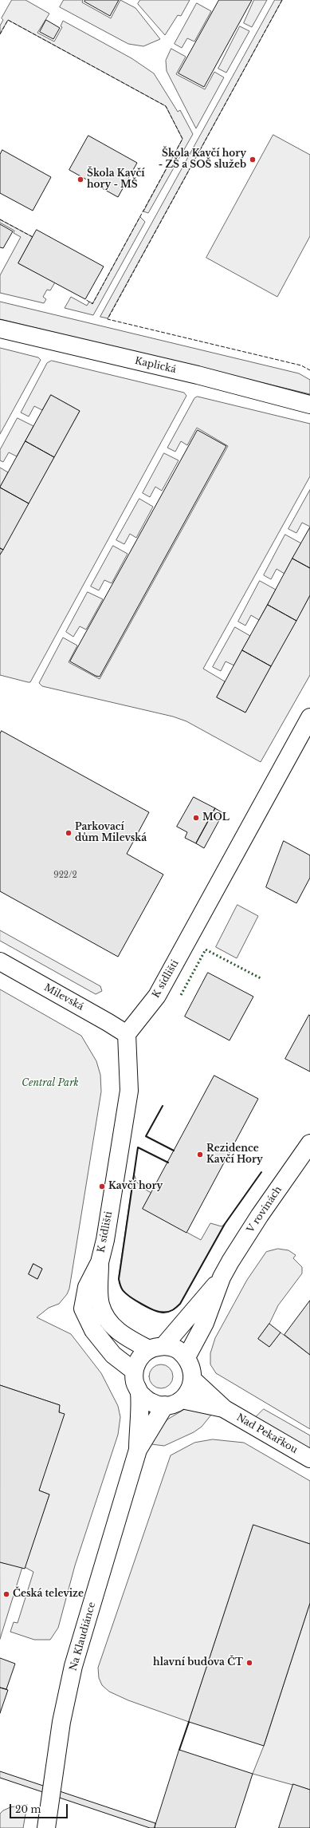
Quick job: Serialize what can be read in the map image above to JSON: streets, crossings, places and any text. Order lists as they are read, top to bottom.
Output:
{
  "streets": {
    "street": [
      "Kaplická",
      "K sídlišti",
      "Milevská",
      "V rovinách",
      "Nad Pekařkou",
      "Na Klaudiánce"
    ]
  },
  "crossings": [
    ["K sídlišti", "Milevská"],
    ["K sídlišti", "V rovinách"],
    ["K sídlišti", "Nad Pekařkou"],
    ["K sídlišti", "Na Klaudiánce"],
    ["V rovinách", "Nad Pekařkou"],
    ["V rovinách", "Na Klaudiánce"],
    ["Nad Pekařkou", "Na Klaudiánce"]
  ],
  "parks": ["Central Park"],
  "places": [
    "Škola Kavčí hory - ZŠ a SOŠ služeb",
    "Škola Kavčí hory - MŠ",
    "MOL",
    "Parkovací dům Milevská",
    "Rezidence Kavčí Hory",
    "Kavčí hory",
    "Česká televize",
    "hlavní budova ČT"
  ],
  "house_numbers": ["922/2"],
  "scale_bar": "20 m"
}
